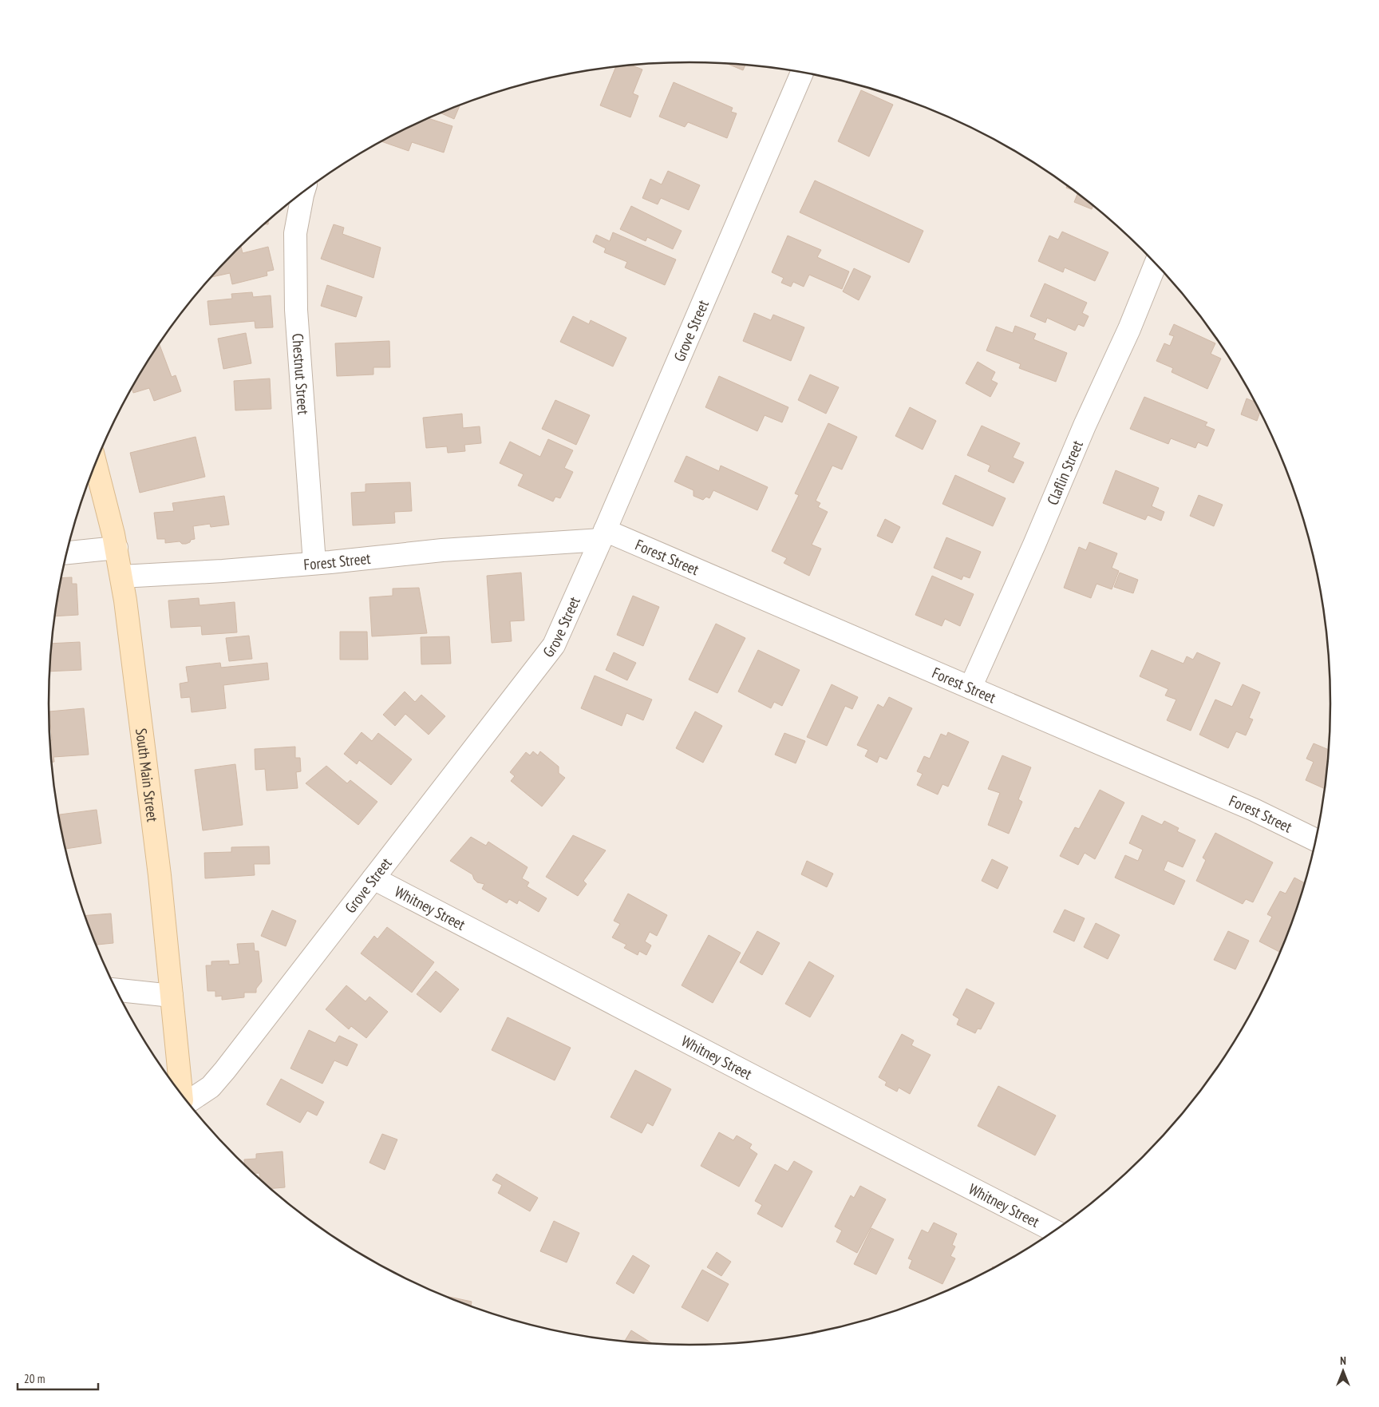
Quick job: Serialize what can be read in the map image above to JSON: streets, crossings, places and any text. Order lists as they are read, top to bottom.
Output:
{
  "streets": {
    "main road": ["South Main Street"],
    "street": [
      "Grove Street",
      "Chestnut Street",
      "Claflin Street",
      "Forest Street",
      "Whitney Street"
    ]
  },
  "crossings": [
    ["Grove Street", "Forest Street"],
    ["Grove Street", "Whitney Street"],
    ["Chestnut Street", "Forest Street"],
    ["Claflin Street", "Forest Street"],
    ["Forest Street", "South Main Street"]
  ],
  "scale_bar": "20 m",
  "north": "top"
}
